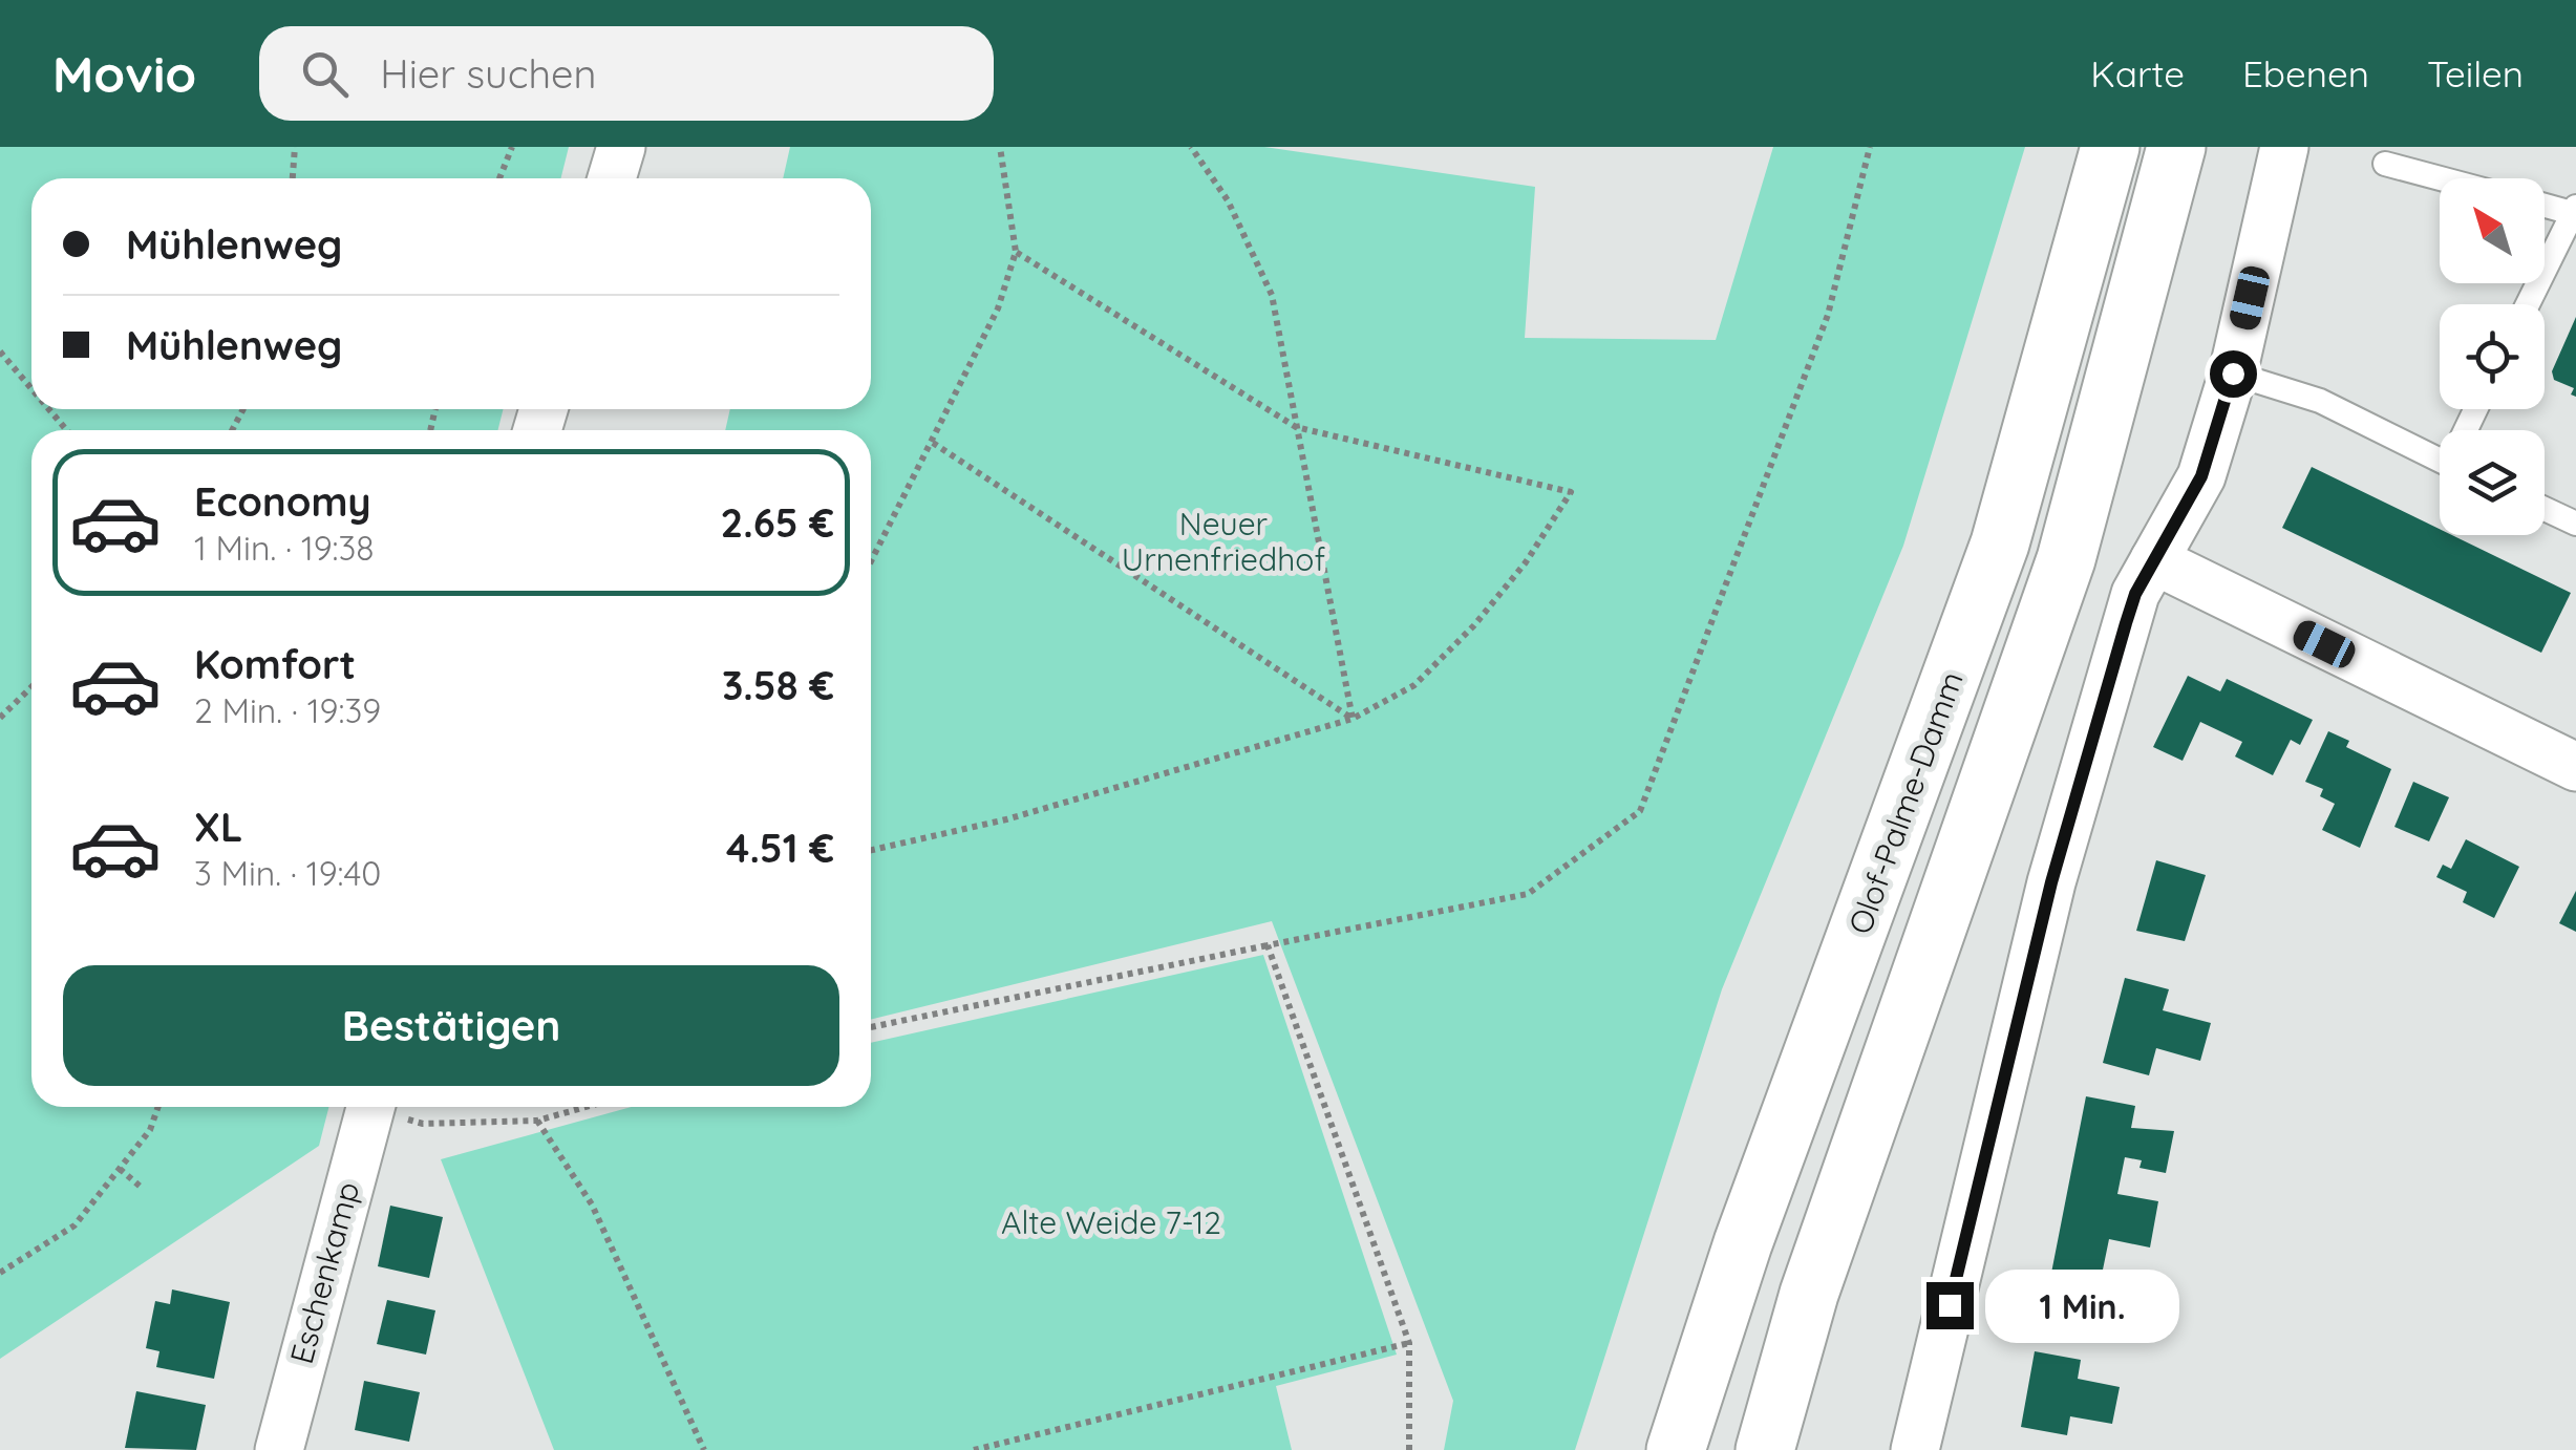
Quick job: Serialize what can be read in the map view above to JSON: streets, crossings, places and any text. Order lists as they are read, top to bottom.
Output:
{
  "streets": {
    "highway": ["Olof-Palme-Damm"],
    "street": ["Eschenkamp"]
  },
  "parks": ["Neuer Urnenfriedhof", "Alte Weide 7-12"],
  "north": "top left",
  "page": {
    "header": "Movio",
    "search": "Hier suchen",
    "nav": ["Karte", "Ebenen", "Teilen"],
    "banner": ["Mühlenweg", "Mühlenweg"],
    "list": [
      {
        "name": "Economy",
        "note": "1 Min. · 19:38",
        "value": "2.65 €"
      },
      {
        "name": "Komfort",
        "note": "2 Min. · 19:39",
        "value": "3.58 €"
      },
      {
        "name": "XL",
        "note": "3 Min. · 19:40",
        "value": "4.51 €"
      }
    ],
    "buttons": "Bestätigen",
    "bubble": "1 Min."
  }
}
